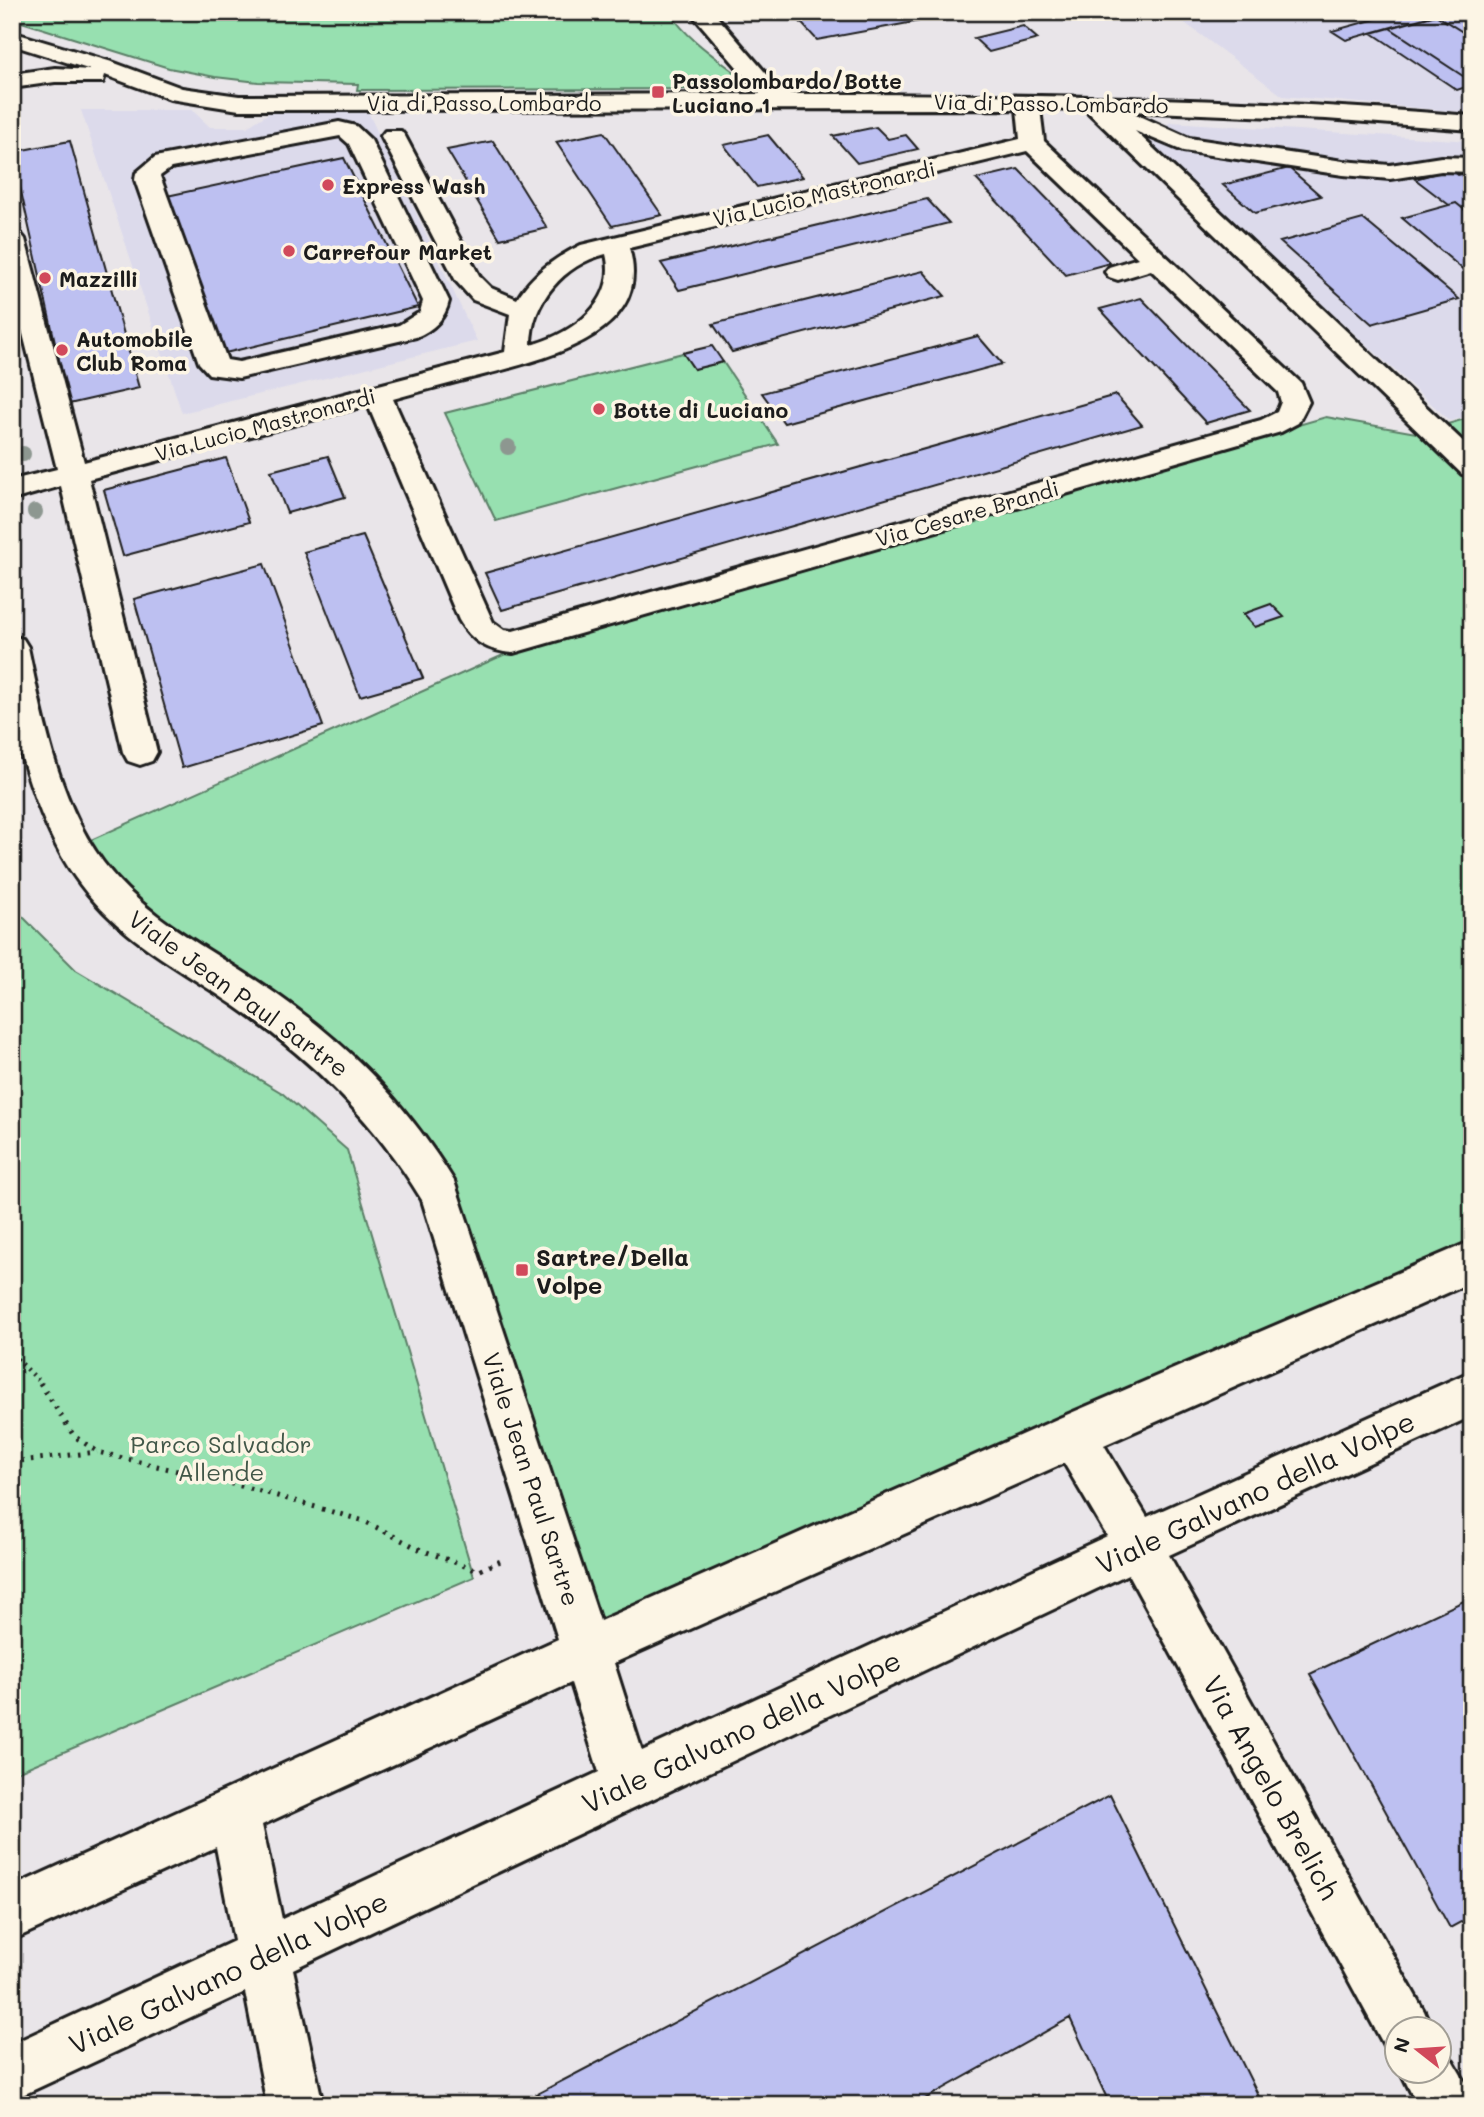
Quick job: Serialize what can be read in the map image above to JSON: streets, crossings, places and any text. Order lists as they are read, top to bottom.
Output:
{
  "streets": {
    "street": [
      "Via di Passo Lombardo",
      "Via Lucio Mastronardi",
      "Via Cesare Brandi",
      "Viale Jean Paul Sartre",
      "Viale Galvano della Volpe",
      "Via Angelo Brelich"
    ]
  },
  "crossings": [
    ["Via Lucio Mastronardi", "Via Cesare Brandi"],
    ["Viale Jean Paul Sartre", "Viale Galvano della Volpe"],
    ["Viale Galvano della Volpe", "Via Angelo Brelich"]
  ],
  "parks": ["Parco Salvador Allende"],
  "places": {
    "transit": ["Passolombardo/Botte Luciano 1", "Sartre/Della Volpe"],
    "other": [
      "Express Wash",
      "Carrefour Market",
      "Mazzilli",
      "Automobile Club Roma",
      "Botte di Luciano"
    ]
  },
  "north": "left"
}
